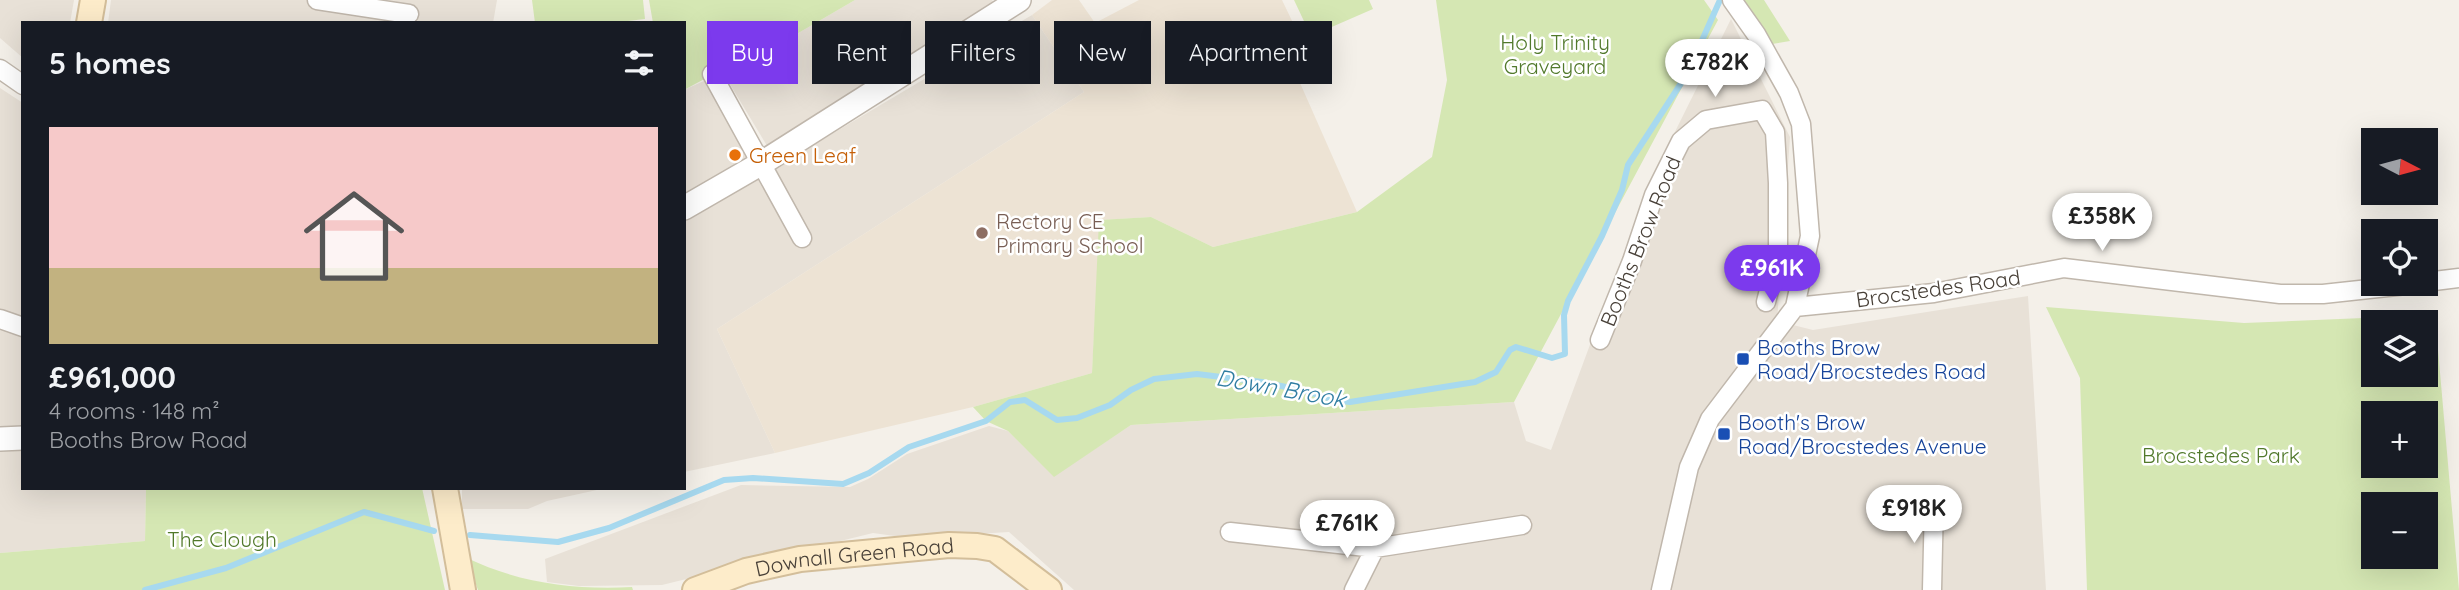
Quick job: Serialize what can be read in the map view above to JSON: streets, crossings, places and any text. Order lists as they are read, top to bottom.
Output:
{
  "streets": {
    "main road": ["Downall Green Road"],
    "street": ["Booths Brow Road", "Brocstedes Road"]
  },
  "water": ["Down Brook"],
  "parks": ["Holy Trinity Graveyard", "Brocstedes Park", "The Clough"],
  "places": {
    "other": ["Green Leaf", "Rectory CE Primary School"],
    "transit": ["Booths Brow Road/Brocstedes Road", "Booth's Brow Road/Brocstedes Avenue"]
  },
  "north": "right",
  "page": {
    "chip": [
      "Buy",
      "Rent",
      "Filters",
      "New",
      "Apartment"
    ],
    "heading": "5 homes",
    "price": [
      "£782K",
      "£358K",
      "£961K",
      "£918K",
      "£761K"
    ],
    "list": [
      {
        "name": "£961,000",
        "note": "4 rooms · 148 m² · Booths Brow Road"
      }
    ],
    "map_buttons": ["+", "−"]
  }
}
